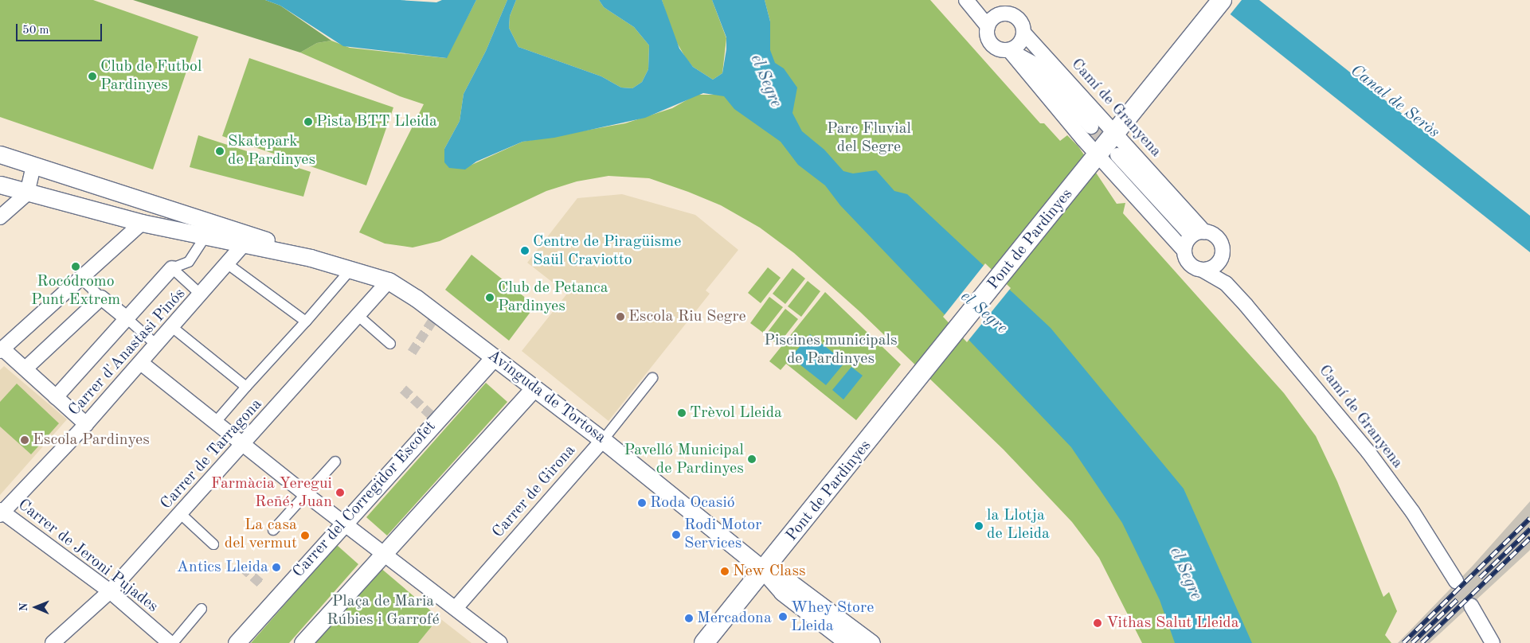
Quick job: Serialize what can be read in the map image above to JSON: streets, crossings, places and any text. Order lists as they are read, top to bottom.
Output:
{
  "streets": {
    "main road": ["Pont de Pardinyes"],
    "street": [
      "Camí de Granyena",
      "Carrer d'Anastasi Pinós",
      "Avinguda de Tortosa",
      "Carrer de Tarragona",
      "Carrer de Girona",
      "Carrer del Corregidor Escofet",
      "Carrer de Jeroni Pujades"
    ]
  },
  "crossings": [
    ["Camí de Granyena", "Pont de Pardinyes"],
    ["Pont de Pardinyes", "Avinguda de Tortosa"],
    ["Carrer d'Anastasi Pinós", "Avinguda de Tortosa"],
    ["Carrer d'Anastasi Pinós", "Carrer de Jeroni Pujades"],
    ["Avinguda de Tortosa", "Carrer de Tarragona"],
    ["Avinguda de Tortosa", "Carrer de Girona"],
    ["Avinguda de Tortosa", "Carrer del Corregidor Escofet"],
    ["Carrer de Tarragona", "Carrer de Jeroni Pujades"]
  ],
  "water": ["el Segre", "Canal de Seròs"],
  "parks": ["Parc Fluvial del Segre", "Piscines municipals de Pardinyes", "Plaça de Maria Rúbies i Garrofé"],
  "places": [
    "Club de Futbol Pardinyes",
    "Pista BTT Lleida",
    "Skatepark de Pardinyes",
    "Centre de Piragüisme Saül Craviotto",
    "Rocódromo Punt Extrem",
    "Club de Petanca Pardinyes",
    "Escola Riu Segre",
    "Trèvol Lleida",
    "Escola Pardinyes",
    "Pavelló Municipal de Pardinyes",
    "Farmàcia Yeregui Reñé, Juan",
    "Roda Ocasió",
    "la Llotja de Lleida",
    "Rodi Motor Services",
    "La casa del vermut",
    "Antics Lleida",
    "New Class",
    "Whey Store Lleida",
    "Mercadona",
    "Vithas Salut Lleida"
  ],
  "scale_bar": "50 m",
  "north": "left"
}
